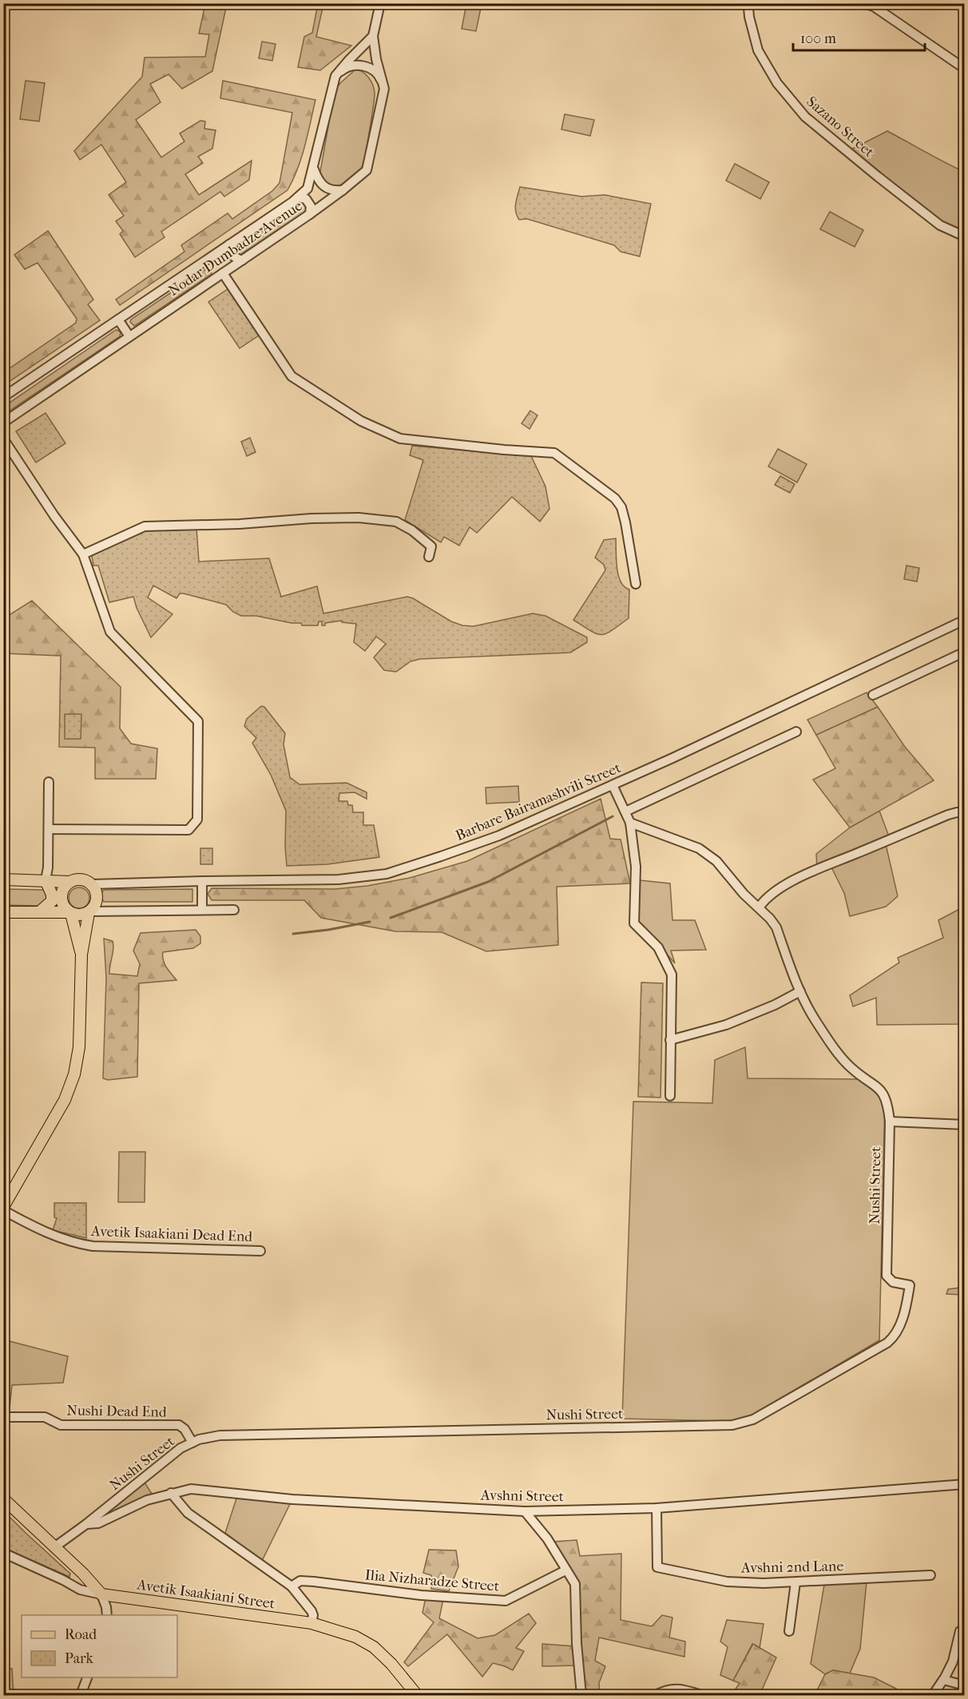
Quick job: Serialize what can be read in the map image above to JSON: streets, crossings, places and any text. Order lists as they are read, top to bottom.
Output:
{
  "streets": {
    "main road": ["Avetik Isaakiani Street"],
    "street": [
      "Sazano Street",
      "Nodar Dumbadze Avenue",
      "Barbare Bairamashvili Street",
      "Nushi Street",
      "Avetik Isaakiani Dead End",
      "Nushi Dead End",
      "Avshni Street",
      "Avshni 2nd Lane",
      "Ilia Nizharadze Street"
    ]
  },
  "crossings": [
    ["Nushi Street", "Nushi Dead End"],
    ["Nushi Street", "Avshni Street"],
    ["Avshni Street", "Avshni 2nd Lane"]
  ],
  "legend": ["Road", "Park"],
  "scale_bar": "100 m"
}
